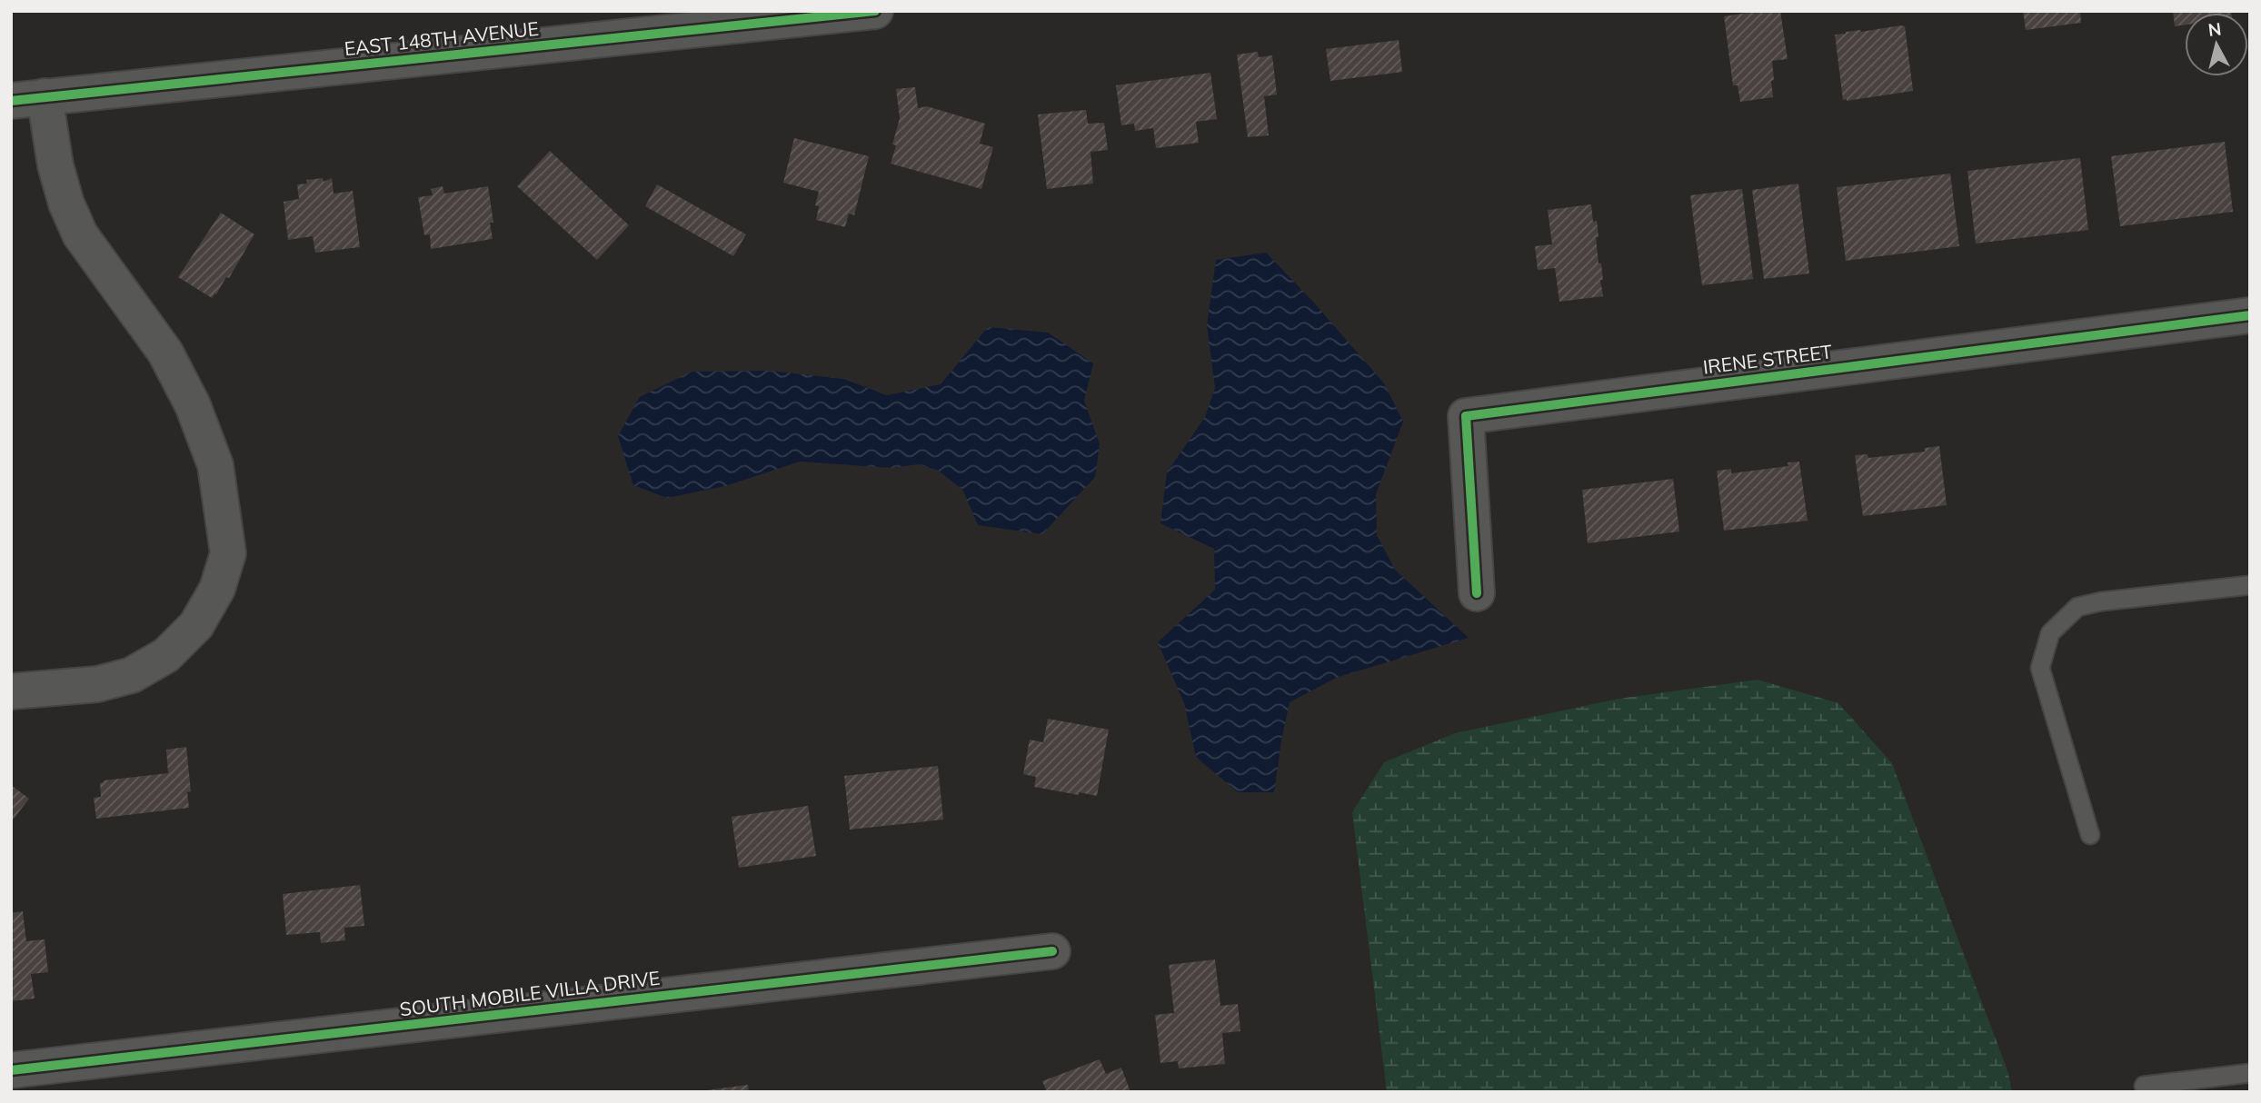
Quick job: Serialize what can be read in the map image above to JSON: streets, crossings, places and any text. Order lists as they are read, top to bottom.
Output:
{
  "streets": {
    "street": ["EAST 148TH AVENUE", "IRENE STREET", "SOUTH MOBILE VILLA DRIVE"]
  },
  "north": "top"
}
